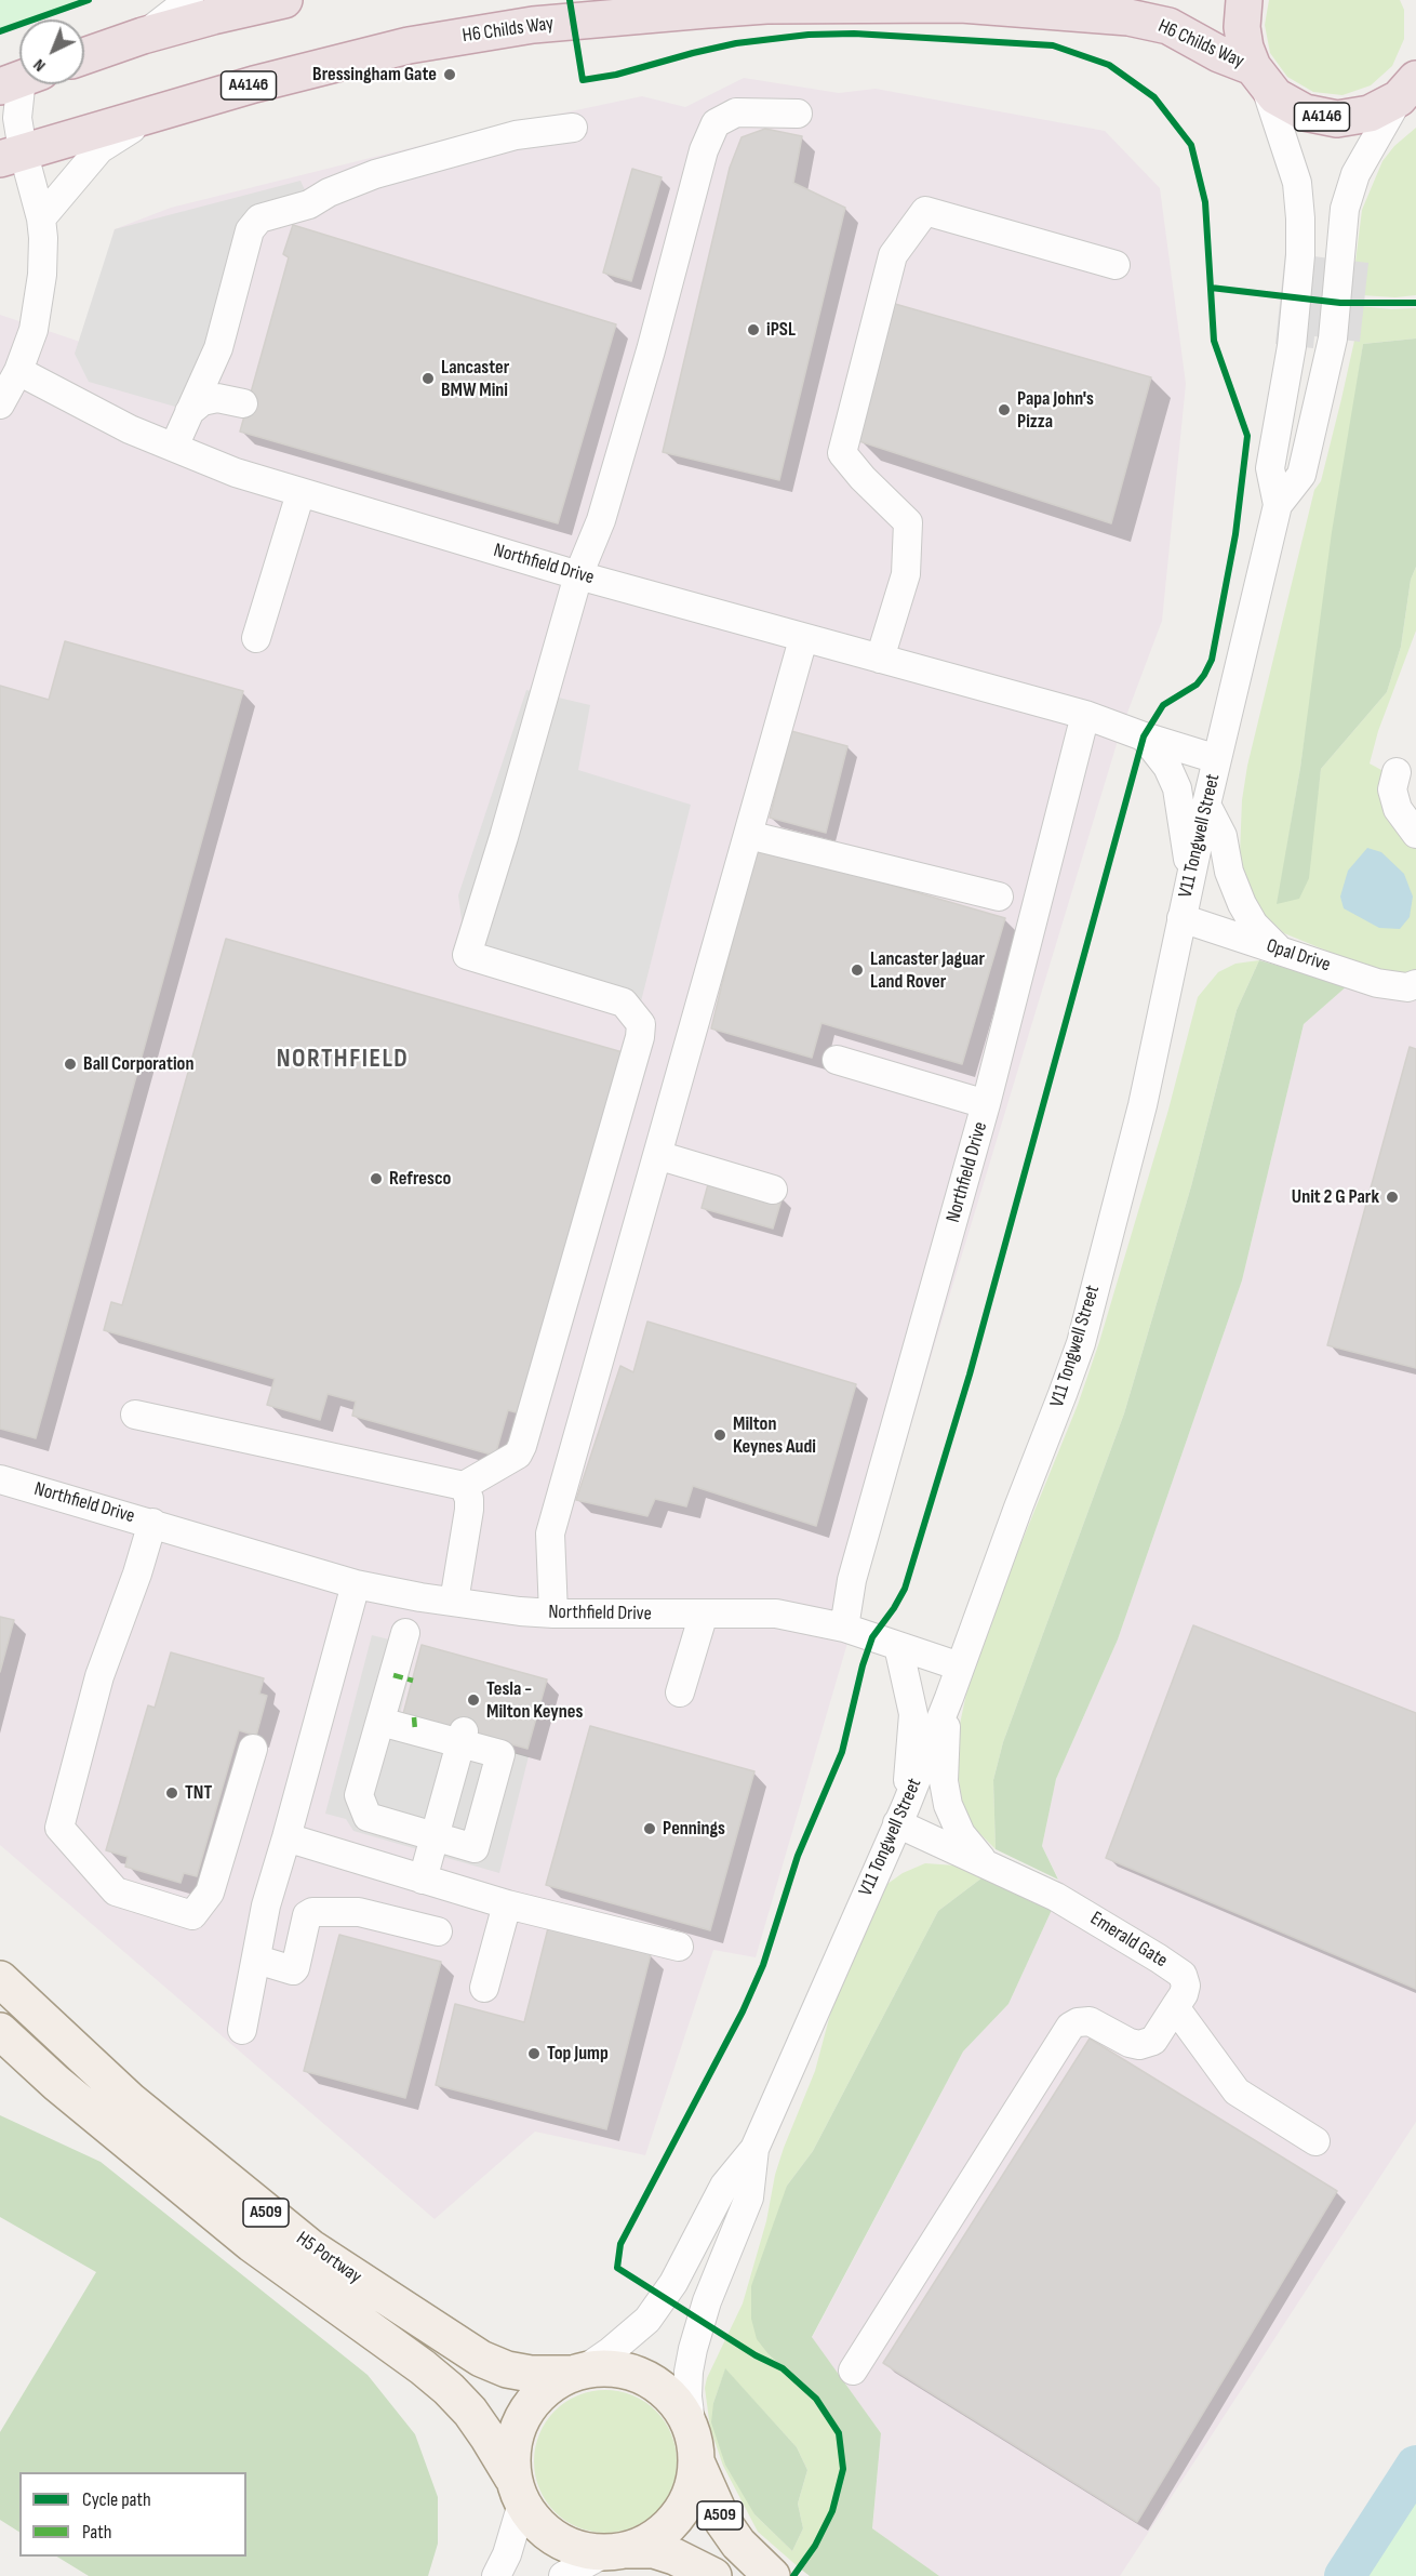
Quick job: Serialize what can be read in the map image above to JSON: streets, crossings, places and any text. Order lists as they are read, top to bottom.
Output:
{
  "streets": {
    "highway": ["H6 Childs Way", "A4146"],
    "main road": ["A509", "H5 Portway"],
    "street": [
      "Northfield Drive",
      "V11 Tongwell Street",
      "Opal Drive",
      "Emerald Gate"
    ]
  },
  "crossings": [
    ["H6 Childs Way", "A4146"],
    ["H6 Childs Way", "V11 Tongwell Street"],
    ["A4146", "V11 Tongwell Street"],
    ["Northfield Drive", "V11 Tongwell Street"],
    ["V11 Tongwell Street", "Opal Drive"],
    ["V11 Tongwell Street", "Emerald Gate"],
    ["V11 Tongwell Street", "A509"],
    ["V11 Tongwell Street", "H5 Portway"],
    ["A509", "H5 Portway"]
  ],
  "districts": ["NORTHFIELD"],
  "places": [
    "Bressingham Gate",
    "iPSL",
    "Lancaster BMW Mini",
    "Papa John's Pizza",
    "Lancaster Jaguar Land Rover",
    "Ball Corporation",
    "Refresco",
    "Unit 2 G Park",
    "Milton Keynes Audi",
    "Tesla - Milton Keynes",
    "TNT",
    "Pennings",
    "Top Jump"
  ],
  "legend": ["Cycle path", "Path"],
  "north": "bottom left"
}
